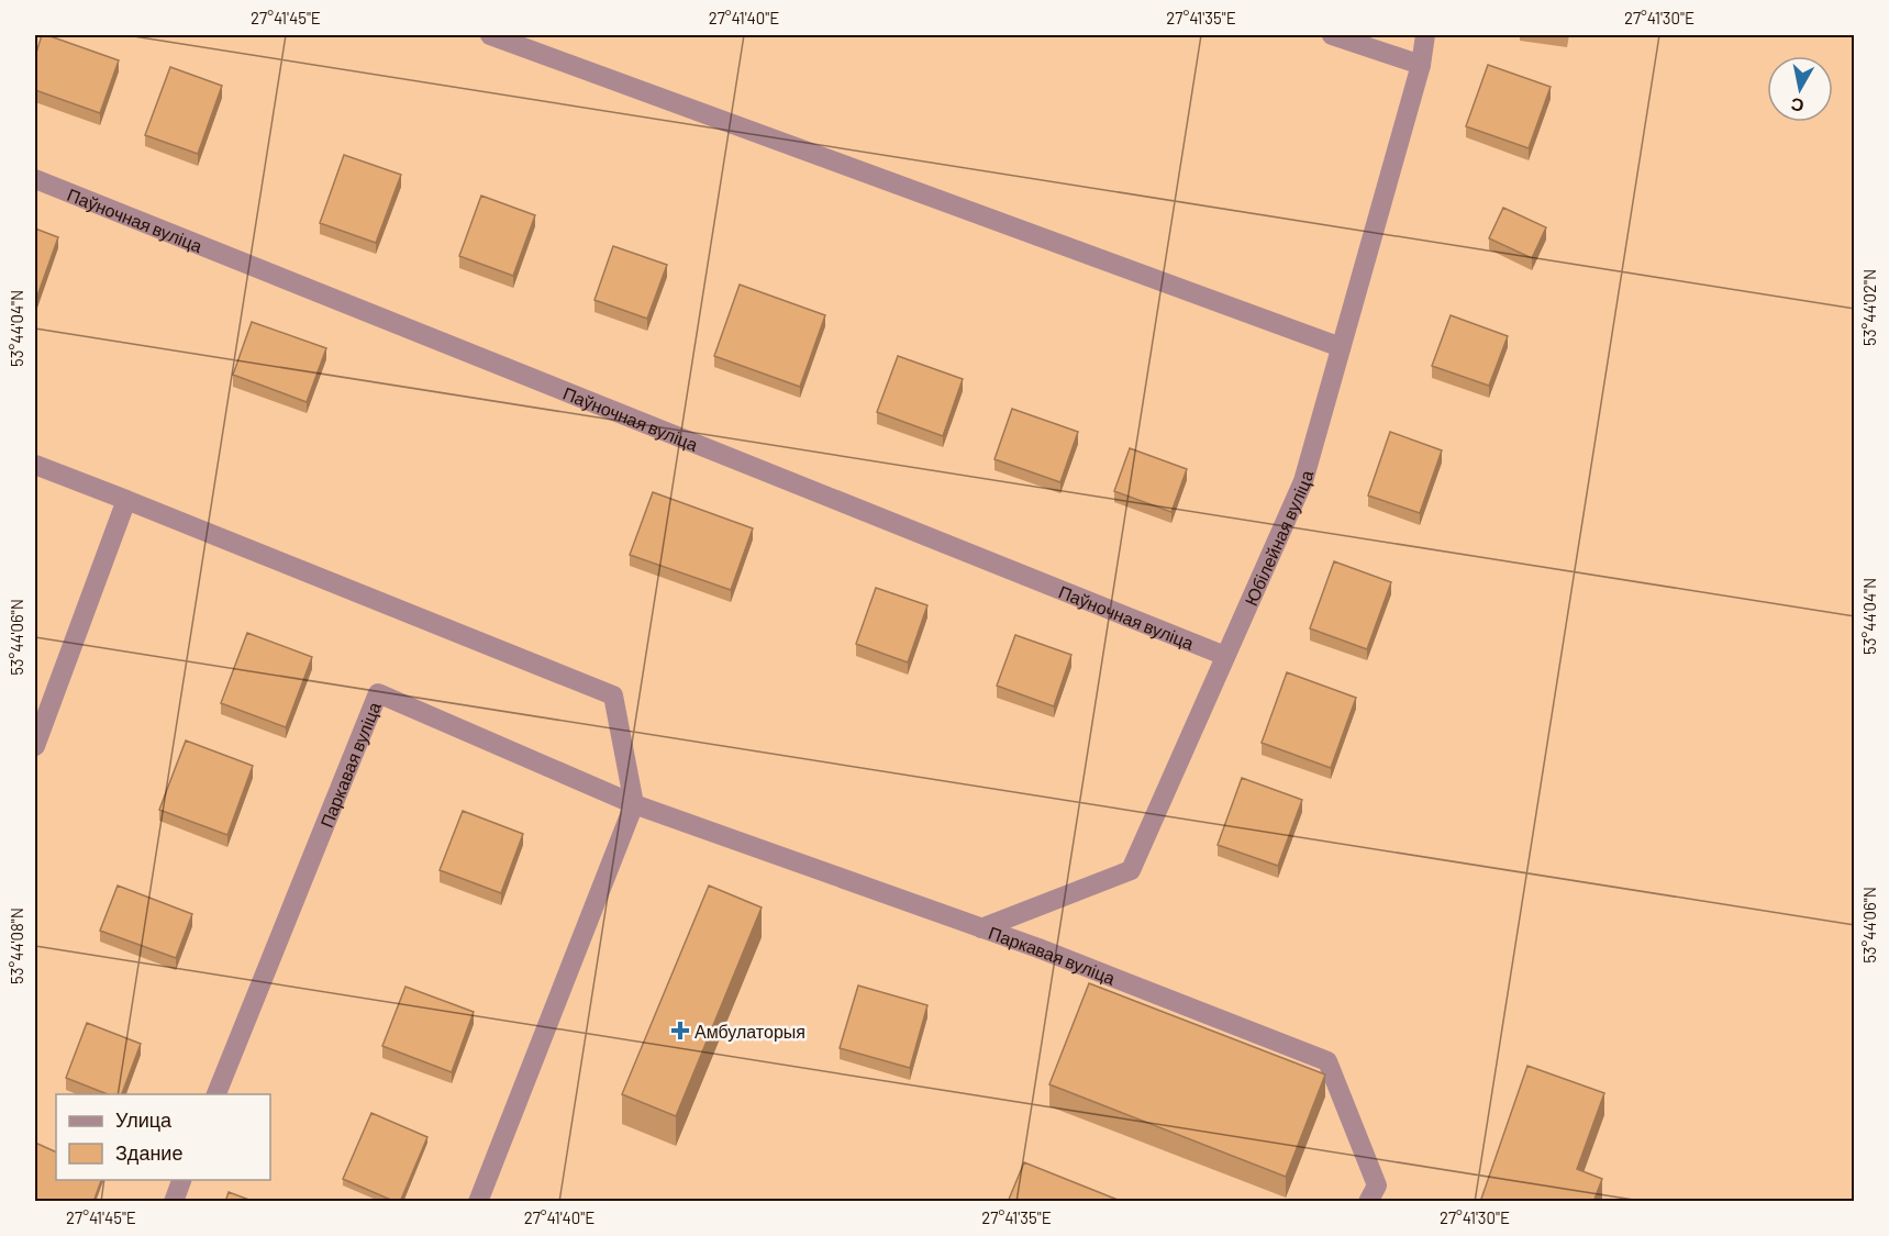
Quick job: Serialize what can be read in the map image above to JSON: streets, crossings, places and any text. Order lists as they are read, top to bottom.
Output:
{
  "streets": {
    "street": ["Паўночная вуліца", "Юбілейная вуліца", "Паркавая вуліца"]
  },
  "crossings": [
    ["Паўночная вуліца", "Юбілейная вуліца"],
    ["Юбілейная вуліца", "Паркавая вуліца"]
  ],
  "places": {
    "health": ["Амбулаторыя"]
  },
  "legend": ["Улица", "Здание"],
  "north": "bottom",
  "coordinates": [
    "27°41'45\"E",
    "27°41'40\"E",
    "27°41'35\"E",
    "27°41'30\"E",
    "53°44'02\"N",
    "53°44'04\"N",
    "53°44'06\"N",
    "53°44'08\"N"
  ]
}
